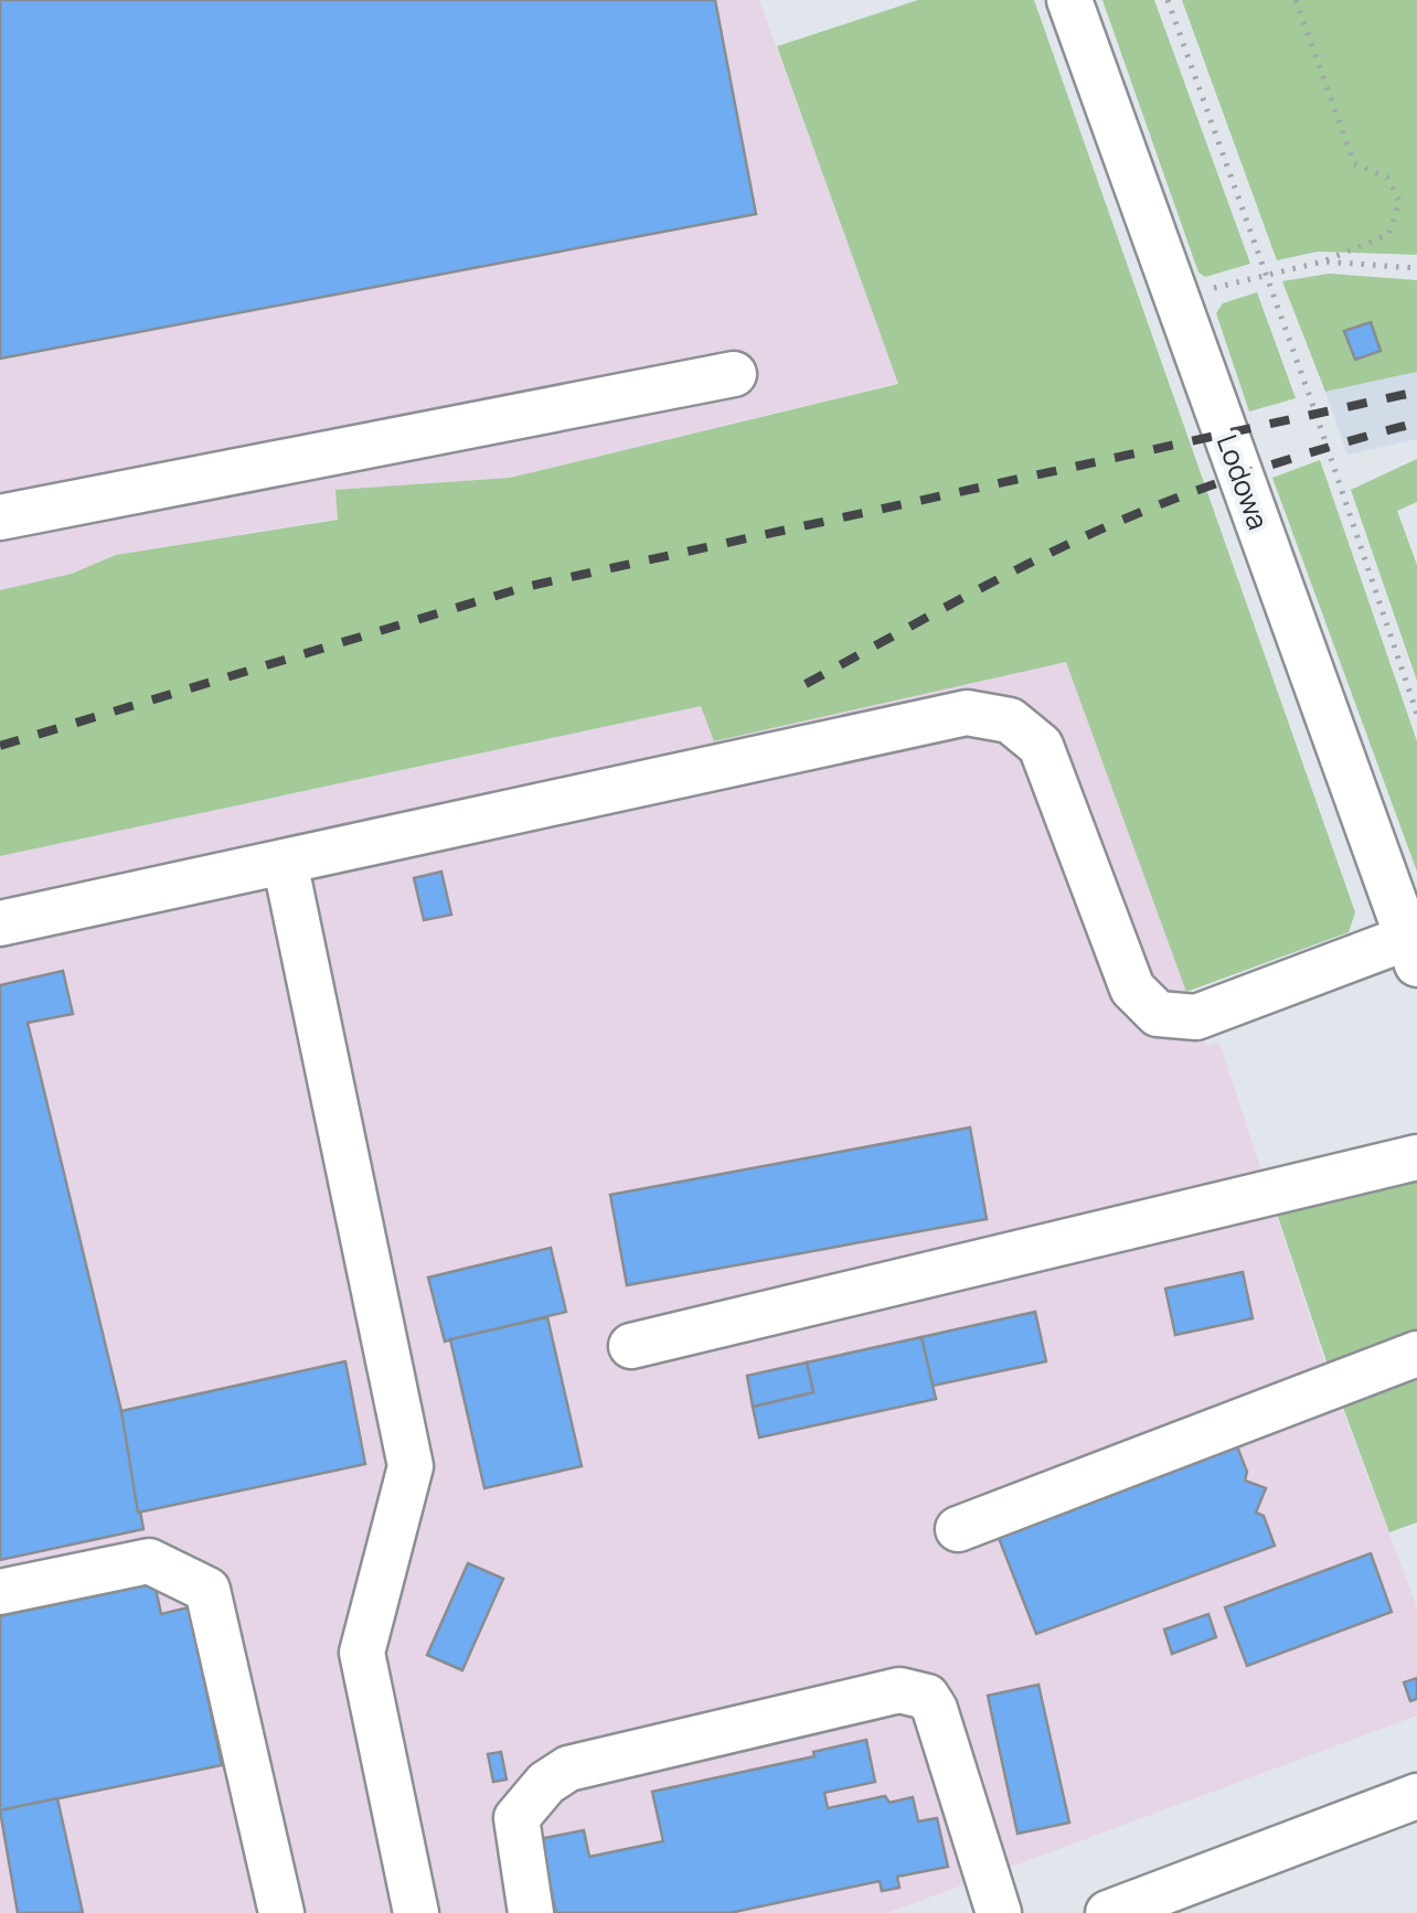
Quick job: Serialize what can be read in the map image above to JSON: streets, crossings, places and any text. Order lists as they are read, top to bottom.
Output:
{
  "streets": {
    "street": ["Lodowa"]
  }
}
